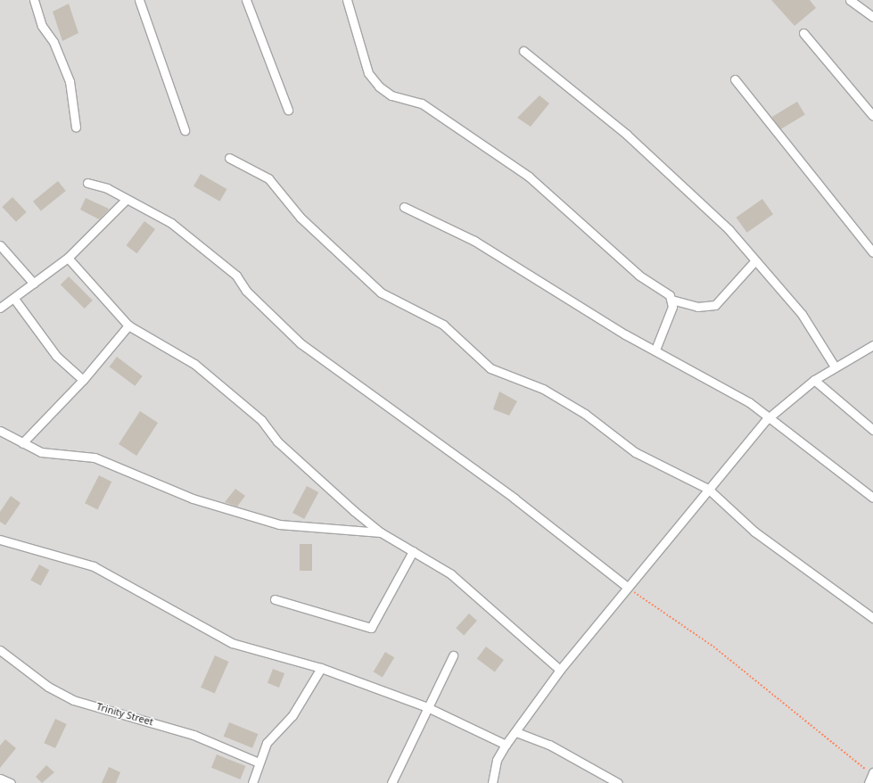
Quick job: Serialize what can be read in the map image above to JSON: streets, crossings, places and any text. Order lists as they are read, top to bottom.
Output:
{
  "streets": {
    "street": ["Trinity Street"]
  }
}
